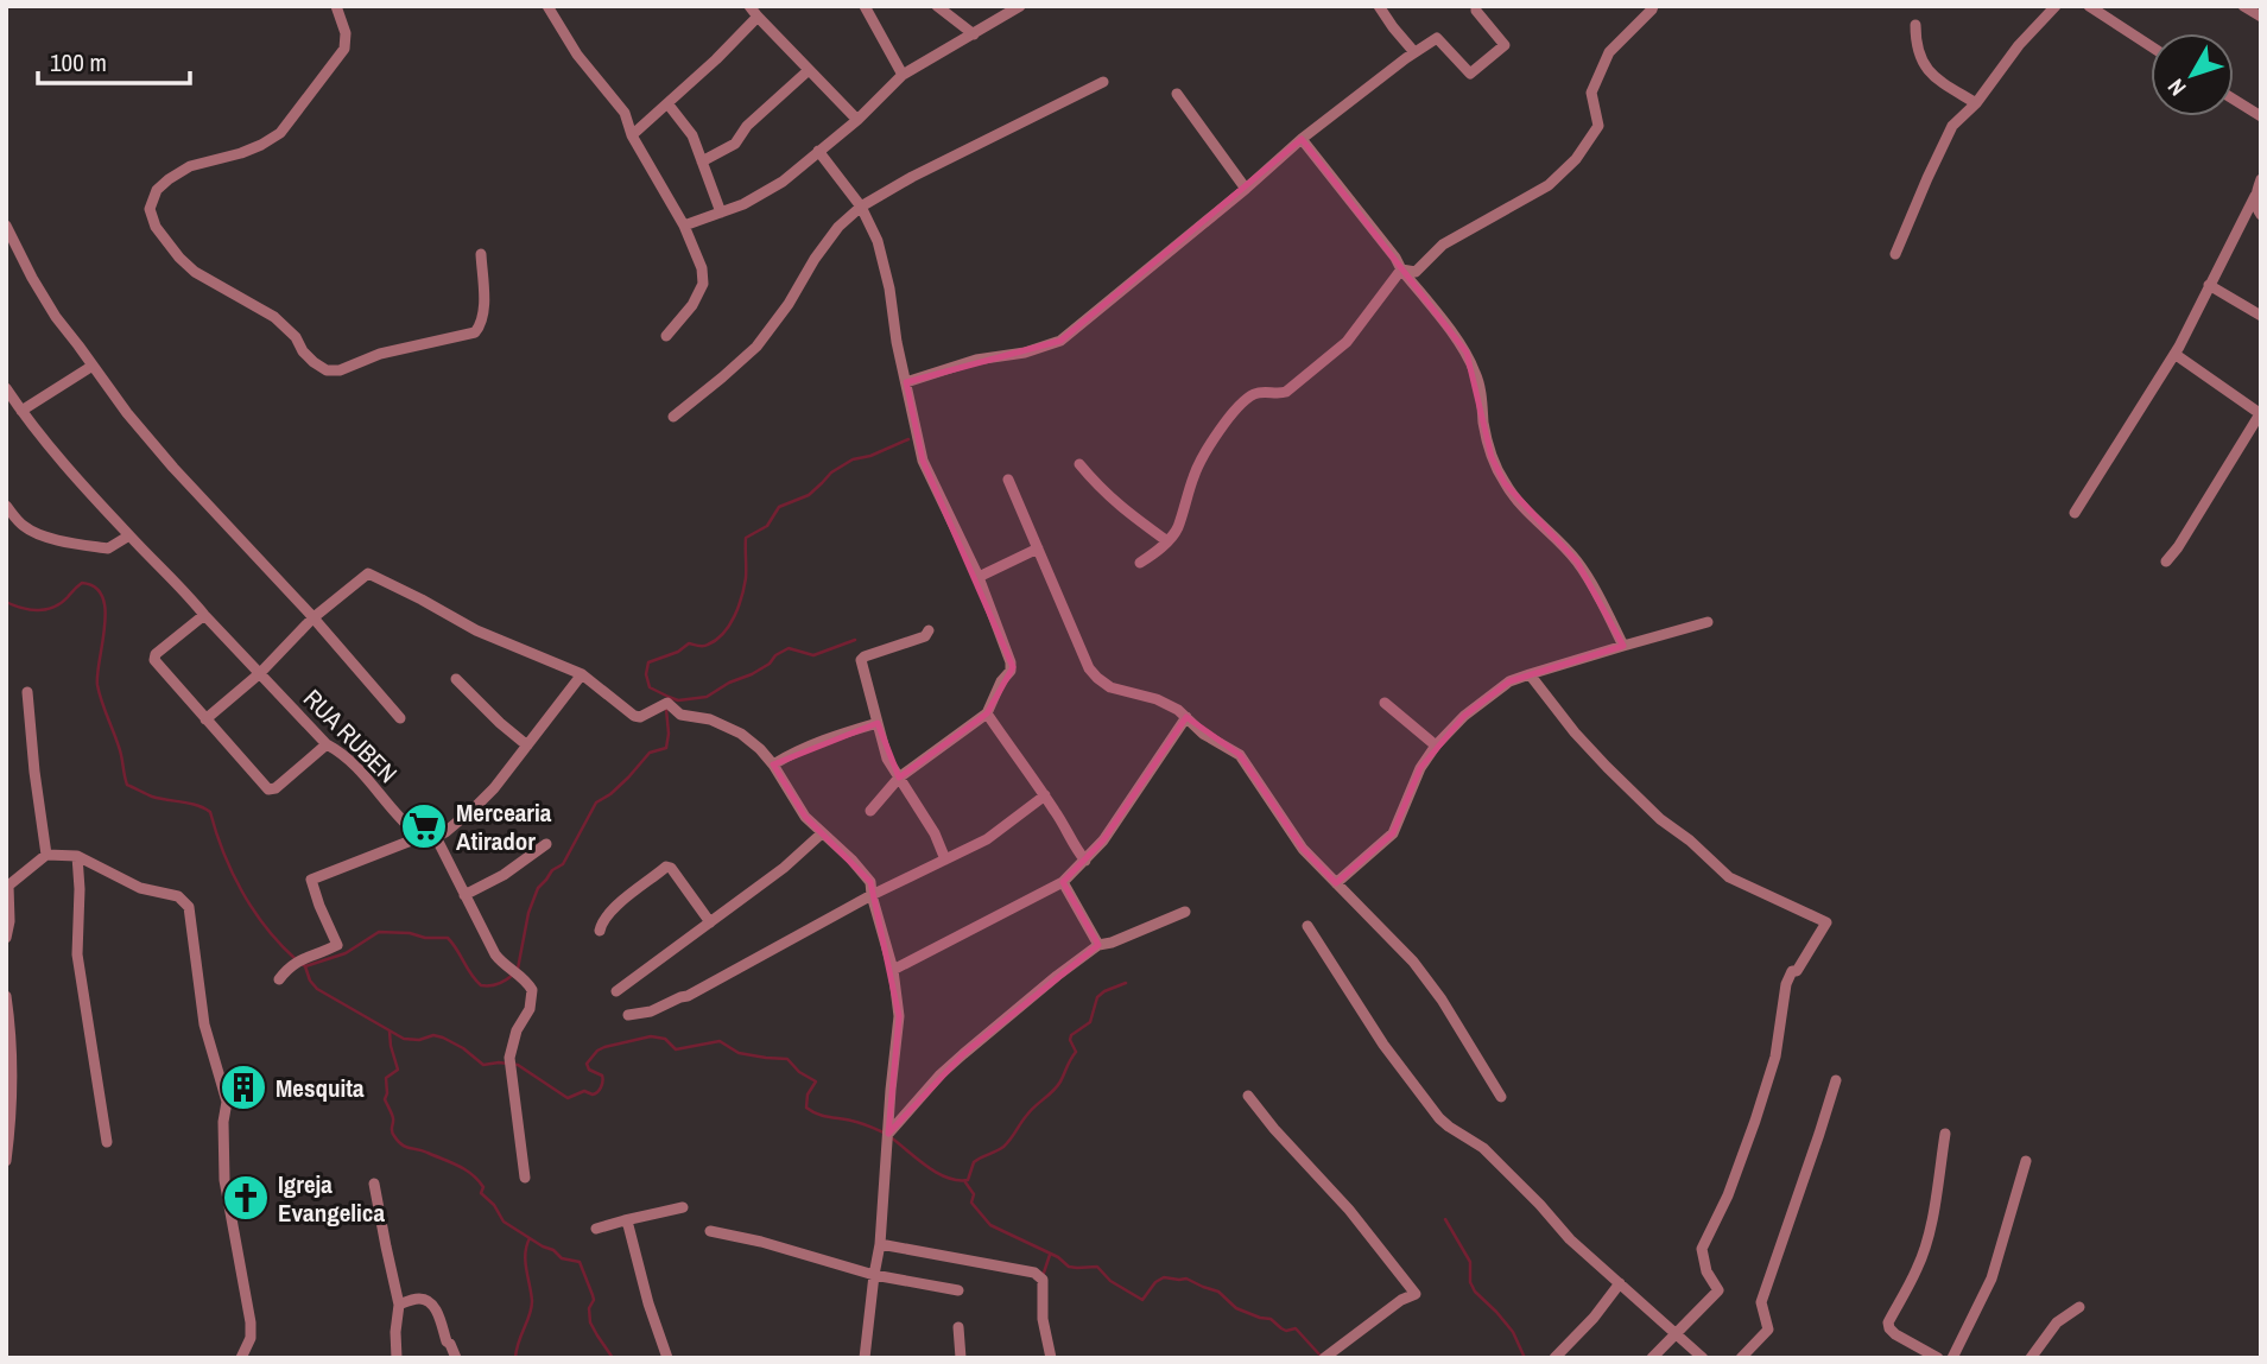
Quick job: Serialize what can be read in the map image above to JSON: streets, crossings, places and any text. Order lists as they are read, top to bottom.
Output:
{
  "streets": {
    "street": ["RUA RUBEN"]
  },
  "places": {
    "supermarket": ["Mercearia Atirador"],
    "building": ["Mesquita"],
    "church": ["Igreja Evangelica"]
  },
  "scale_bar": "100 m",
  "north": "bottom left"
}
